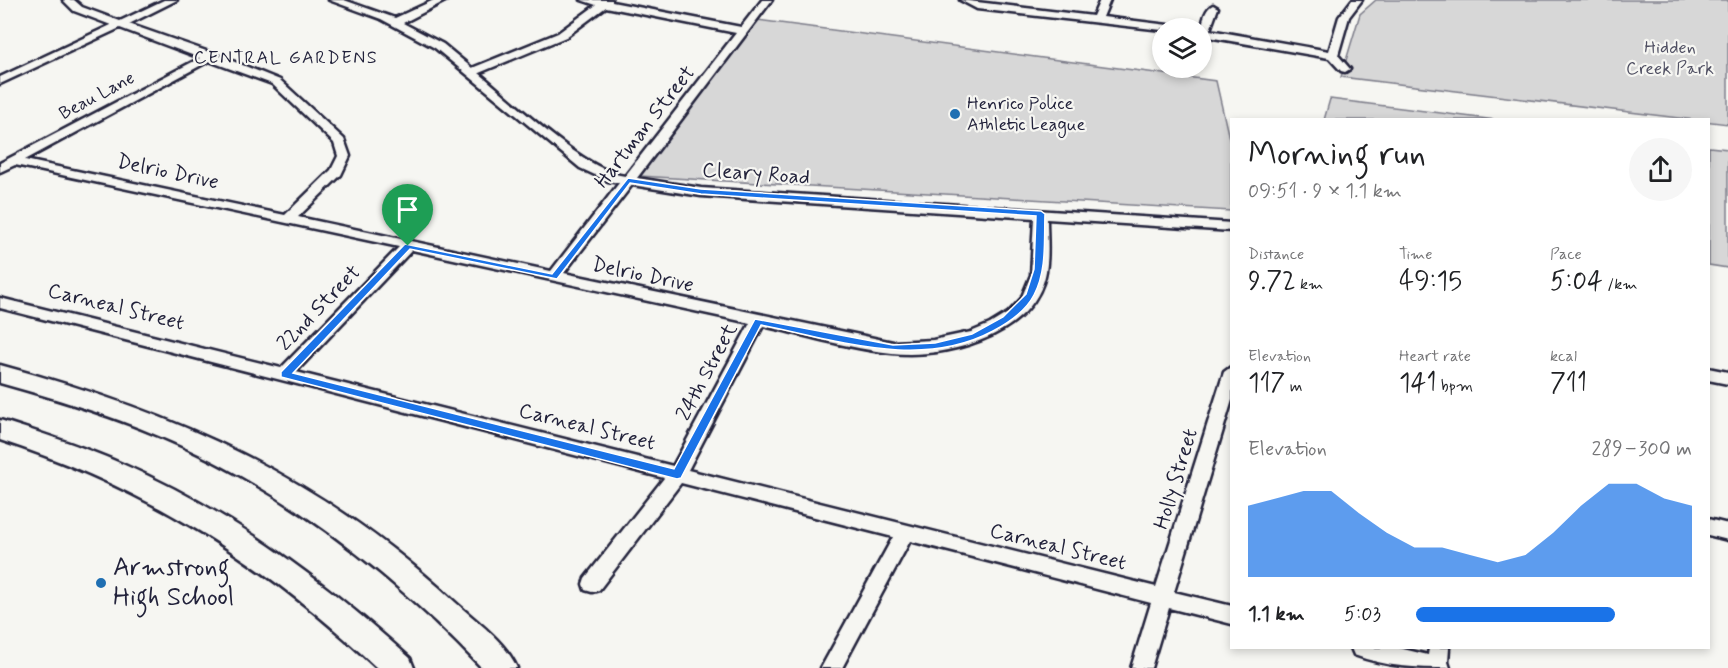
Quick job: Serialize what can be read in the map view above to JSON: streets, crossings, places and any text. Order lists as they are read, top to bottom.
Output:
{
  "streets": {
    "street": [
      "Beau Lane",
      "Hartman Street",
      "Delrio Drive",
      "Cleary Road",
      "Carneal Street",
      "22nd Street",
      "24th Street",
      "Holly Street"
    ]
  },
  "crossings": [
    ["Beau Lane", "Delrio Drive"],
    ["Hartman Street", "Delrio Drive"],
    ["Hartman Street", "Cleary Road"],
    ["Delrio Drive", "Cleary Road"],
    ["Delrio Drive", "22nd Street"],
    ["Delrio Drive", "24th Street"],
    ["Carneal Street", "22nd Street"],
    ["Carneal Street", "24th Street"],
    ["Carneal Street", "Holly Street"]
  ],
  "districts": ["CENTRAL GARDENS"],
  "parks": ["Hidden Creek Park"],
  "places": ["Henrico Police Athletic League", "Armstrong High School"],
  "page": {
    "heading": ["Morning run", "09:51 · 9 × 1.1 km"],
    "stats": [
      ["Distance", "9.72 km"],
      ["Time", "49:15"],
      ["Pace", "5:04 /km"],
      ["Elevation", "117 m"],
      ["Heart rate", "141 bpm"],
      ["kcal", "711"]
    ],
    "chart": ["Elevation", "289–300 m"],
    "list": [
      {
        "name": "1.1 km",
        "note": "5:03"
      }
    ]
  }
}
